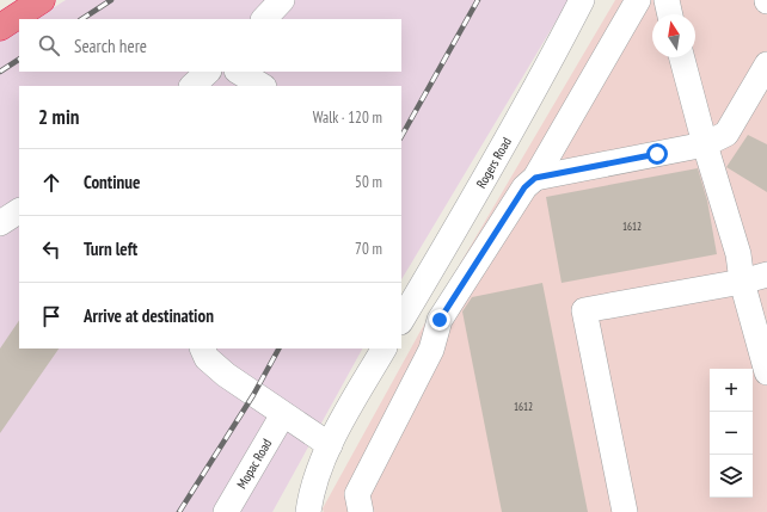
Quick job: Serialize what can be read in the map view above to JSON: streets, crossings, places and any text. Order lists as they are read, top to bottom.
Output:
{
  "streets": {
    "street": ["Rogers Road", "Mopac Road"]
  },
  "house_numbers": ["1612", "1612"],
  "north": "top",
  "page": {
    "search": "Search here",
    "heading": ["2 min", "Walk · 120 m"],
    "list": [
      ["Continue", "50 m"],
      ["Turn left", "70 m"],
      "Arrive at destination"
    ],
    "map_buttons": ["+", "−"]
  }
}
